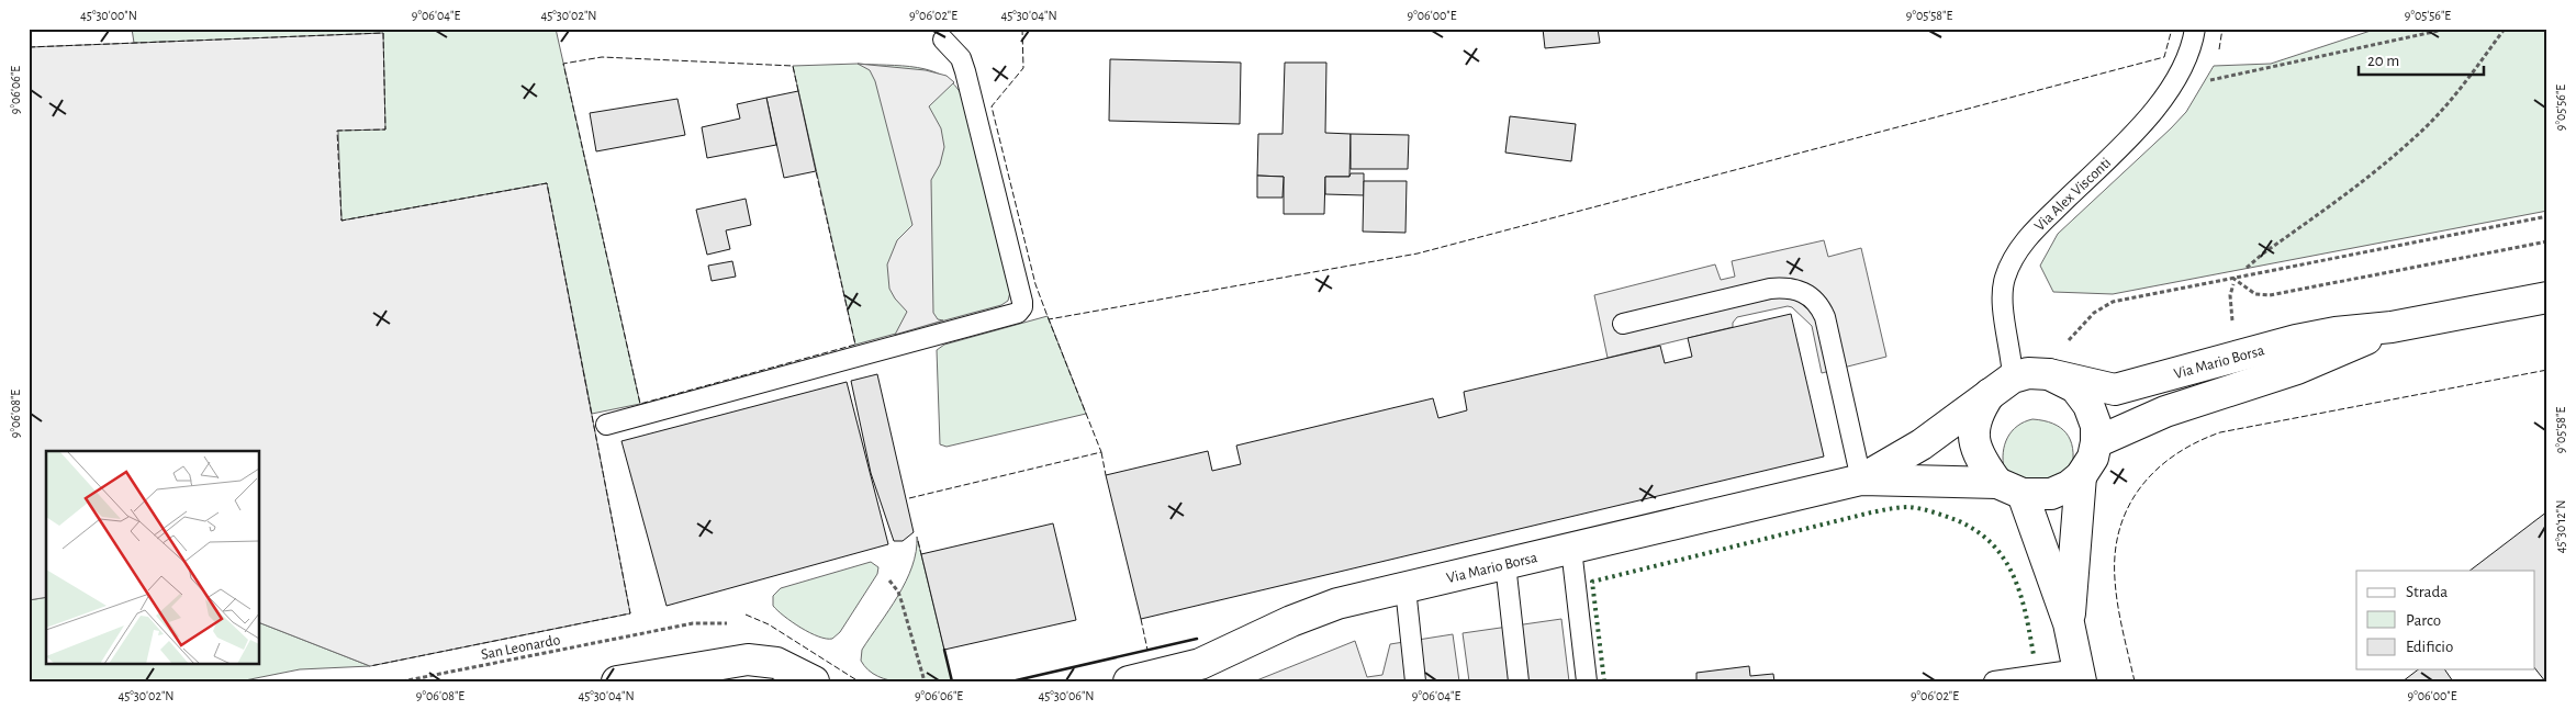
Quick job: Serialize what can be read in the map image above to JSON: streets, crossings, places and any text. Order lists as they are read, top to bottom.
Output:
{
  "streets": {
    "street": ["Via Mario Borsa"],
    "lane": ["Via Alex Visconti"],
    "path": ["San Leonardo"]
  },
  "crossings": [
    ["Via Alex Visconti", "Via Mario Borsa"]
  ],
  "legend": ["Strada", "Parco", "Edificio"],
  "scale_bar": "20 m",
  "coordinates": [
    "45°30'00\"N",
    "9°06'04\"E",
    "45°30'02\"N",
    "9°06'02\"E",
    "45°30'04\"N",
    "9°06'00\"E",
    "9°05'58\"E",
    "9°05'56\"E",
    "9°06'06\"E",
    "9°06'08\"E",
    "45°30'12\"N",
    "45°30'06\"N"
  ]
}
